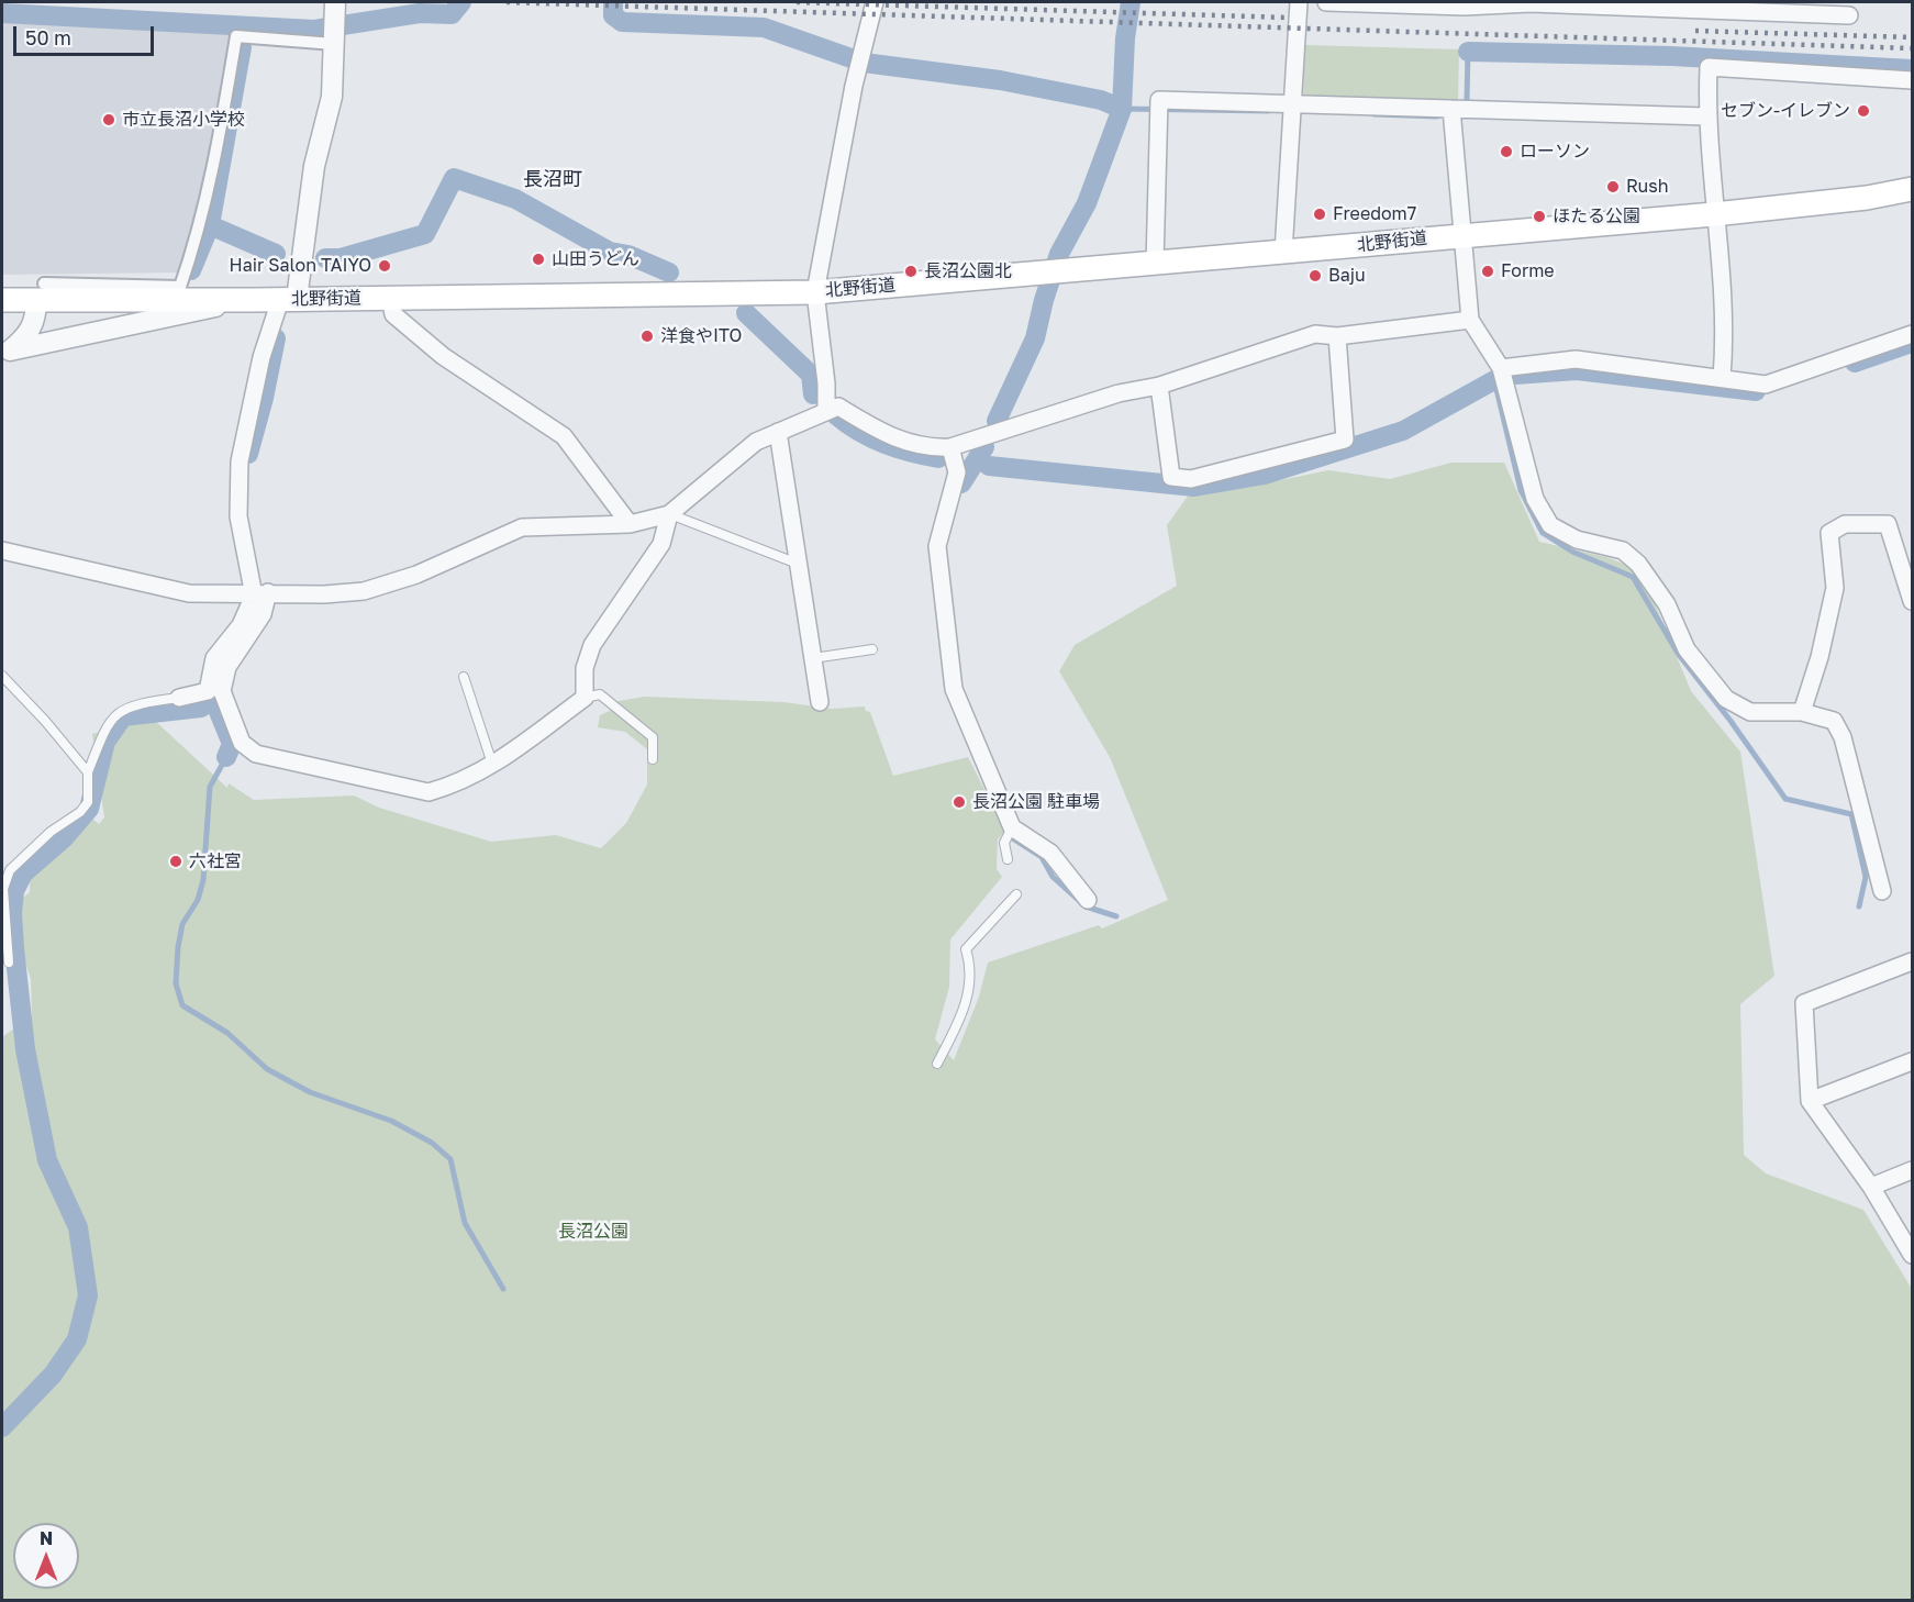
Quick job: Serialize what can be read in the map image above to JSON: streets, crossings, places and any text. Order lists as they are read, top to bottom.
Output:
{
  "streets": {
    "main road": ["北野街道"]
  },
  "districts": ["長沼町"],
  "parks": ["長沼公園"],
  "places": [
    "セブン-イレブン",
    "市立長沼小学校",
    "ローソン",
    "Rush",
    "Freedom7",
    "ほたる公園",
    "山田うどん",
    "Hair Salon TAIYO",
    "長沼公園北",
    "Forme",
    "Baju",
    "洋食やITO",
    "長沼公園 駐車場",
    "六社宮"
  ],
  "scale_bar": "50 m",
  "north": "top"
}
